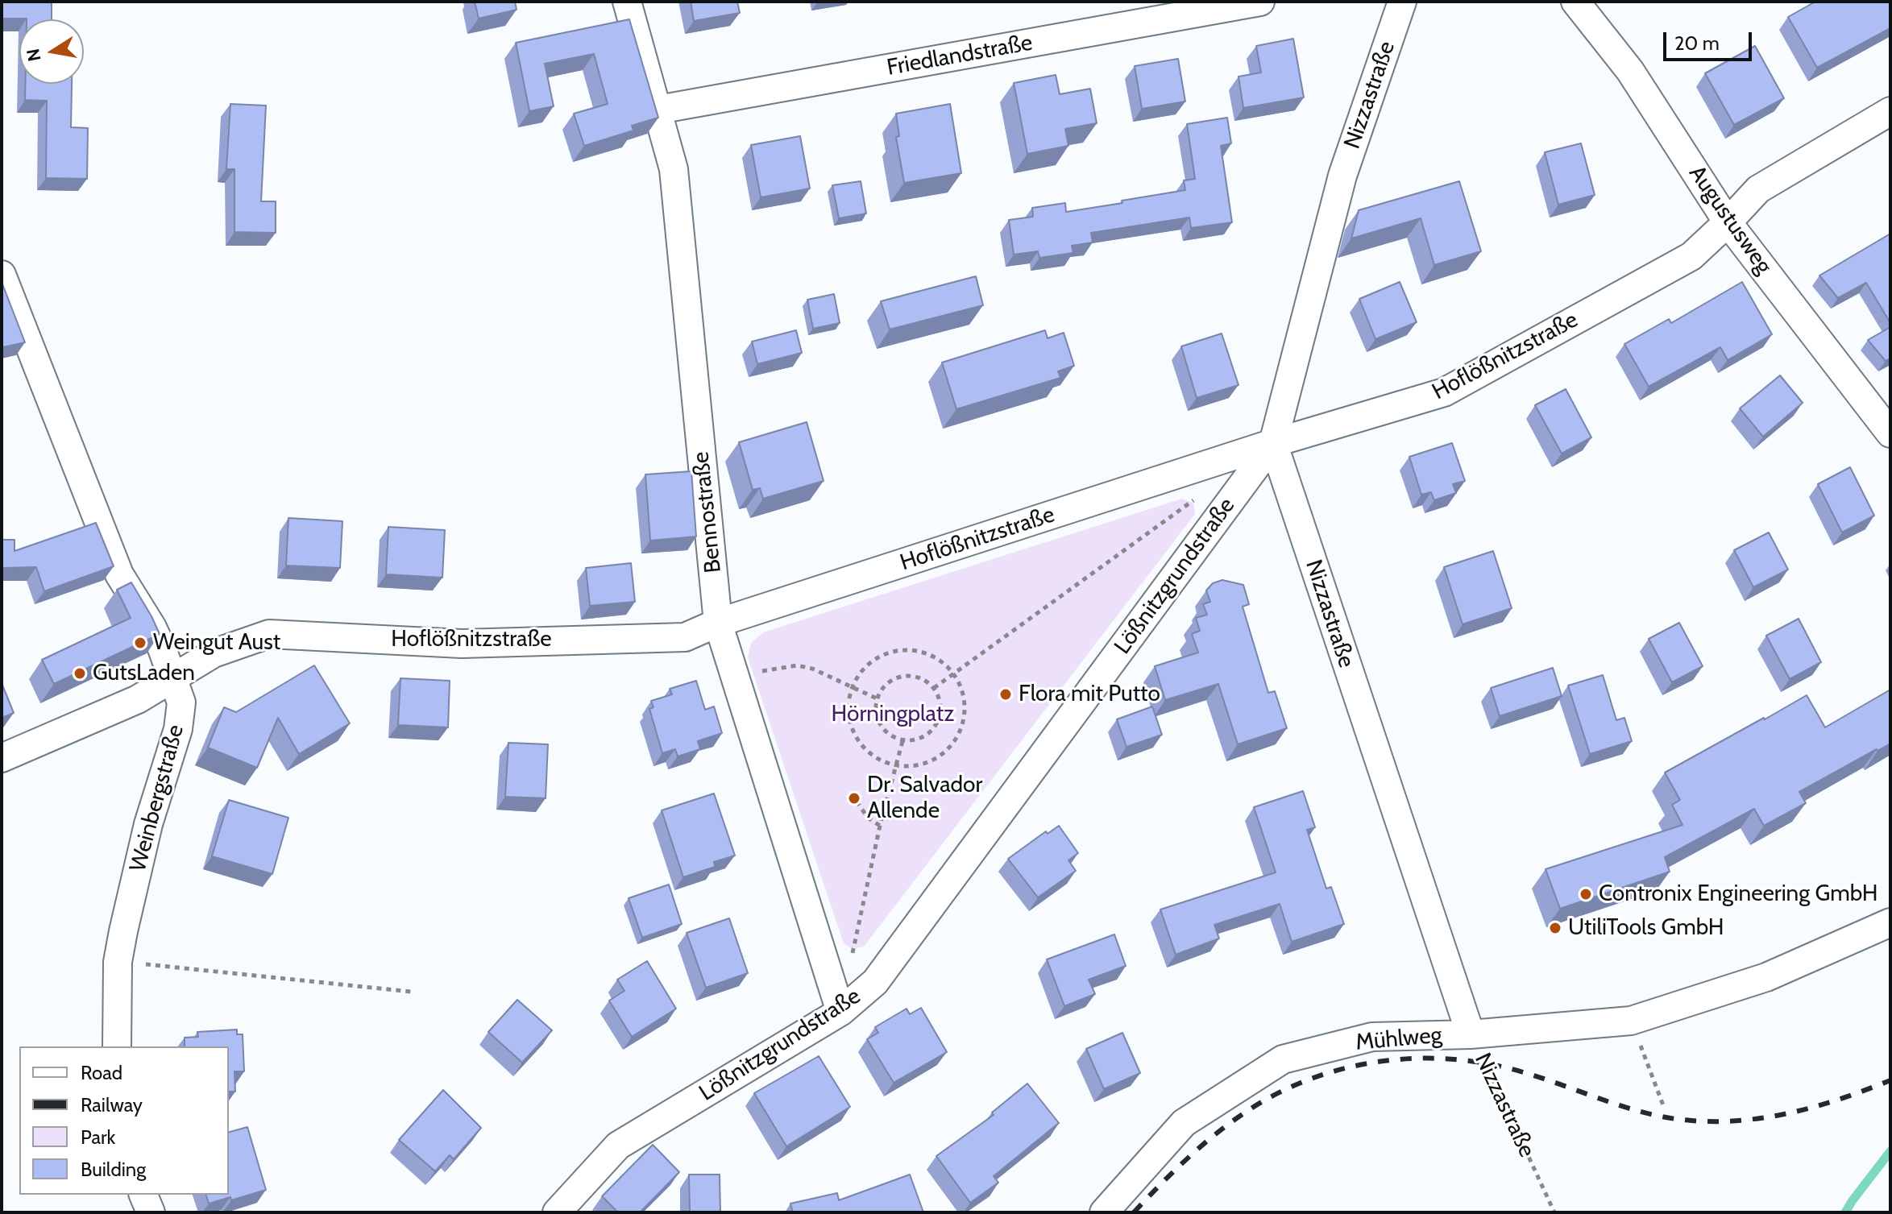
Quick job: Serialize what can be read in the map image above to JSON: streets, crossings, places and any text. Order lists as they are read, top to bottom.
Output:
{
  "streets": {
    "street": [
      "Friedlandstraße",
      "Nizzastraße",
      "Augustusweg",
      "Hoflößnitzstraße",
      "Bennostraße",
      "Lößnitzgrundstraße",
      "Weinbergstraße",
      "Mühlweg"
    ]
  },
  "crossings": [
    ["Friedlandstraße", "Bennostraße"],
    ["Nizzastraße", "Hoflößnitzstraße"],
    ["Nizzastraße", "Lößnitzgrundstraße"],
    ["Nizzastraße", "Mühlweg"],
    ["Augustusweg", "Hoflößnitzstraße"],
    ["Hoflößnitzstraße", "Bennostraße"],
    ["Hoflößnitzstraße", "Lößnitzgrundstraße"],
    ["Hoflößnitzstraße", "Weinbergstraße"],
    ["Bennostraße", "Lößnitzgrundstraße"]
  ],
  "parks": ["Hörningplatz"],
  "places": [
    "Weingut Aust",
    "GutsLaden",
    "Flora mit Putto",
    "Dr. Salvador Allende",
    "Contronix Engineering GmbH",
    "UtiliTools GmbH"
  ],
  "legend": [
    "Road",
    "Railway",
    "Park",
    "Building"
  ],
  "scale_bar": "20 m",
  "north": "left"
}
